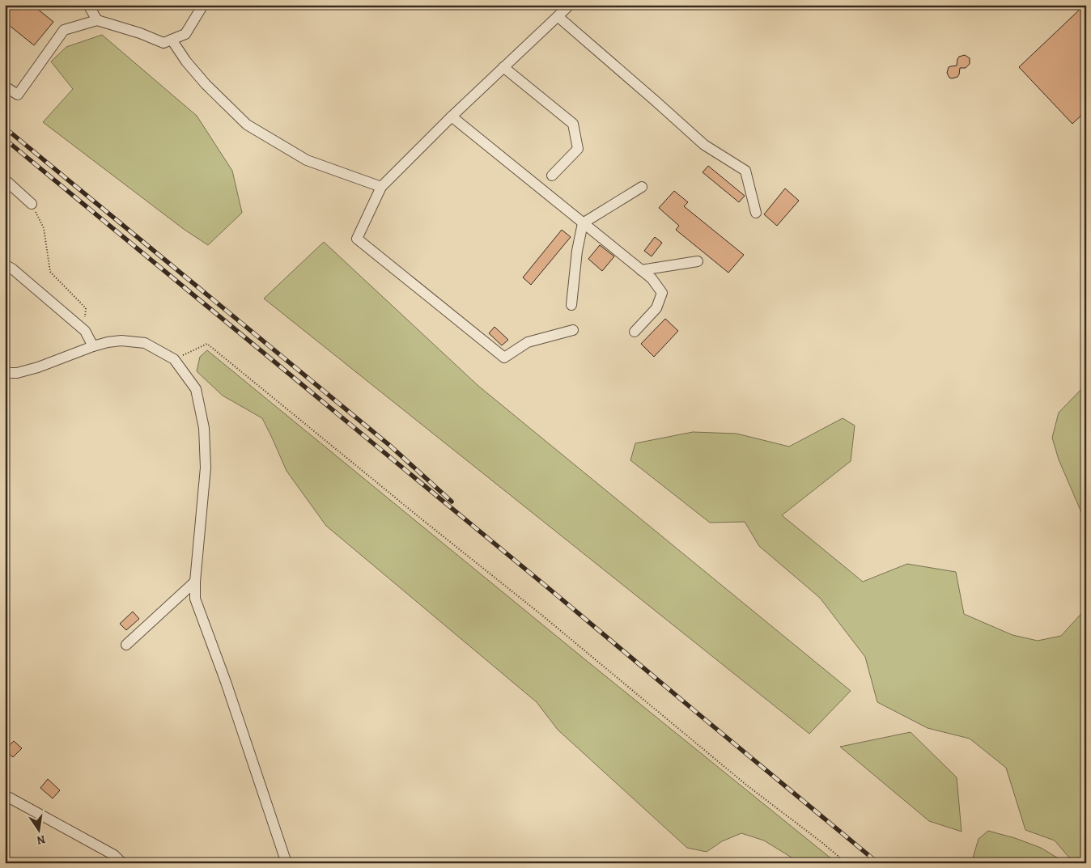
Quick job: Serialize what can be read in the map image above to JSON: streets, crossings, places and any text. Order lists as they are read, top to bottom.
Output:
{
  "north": "bottom"
}
